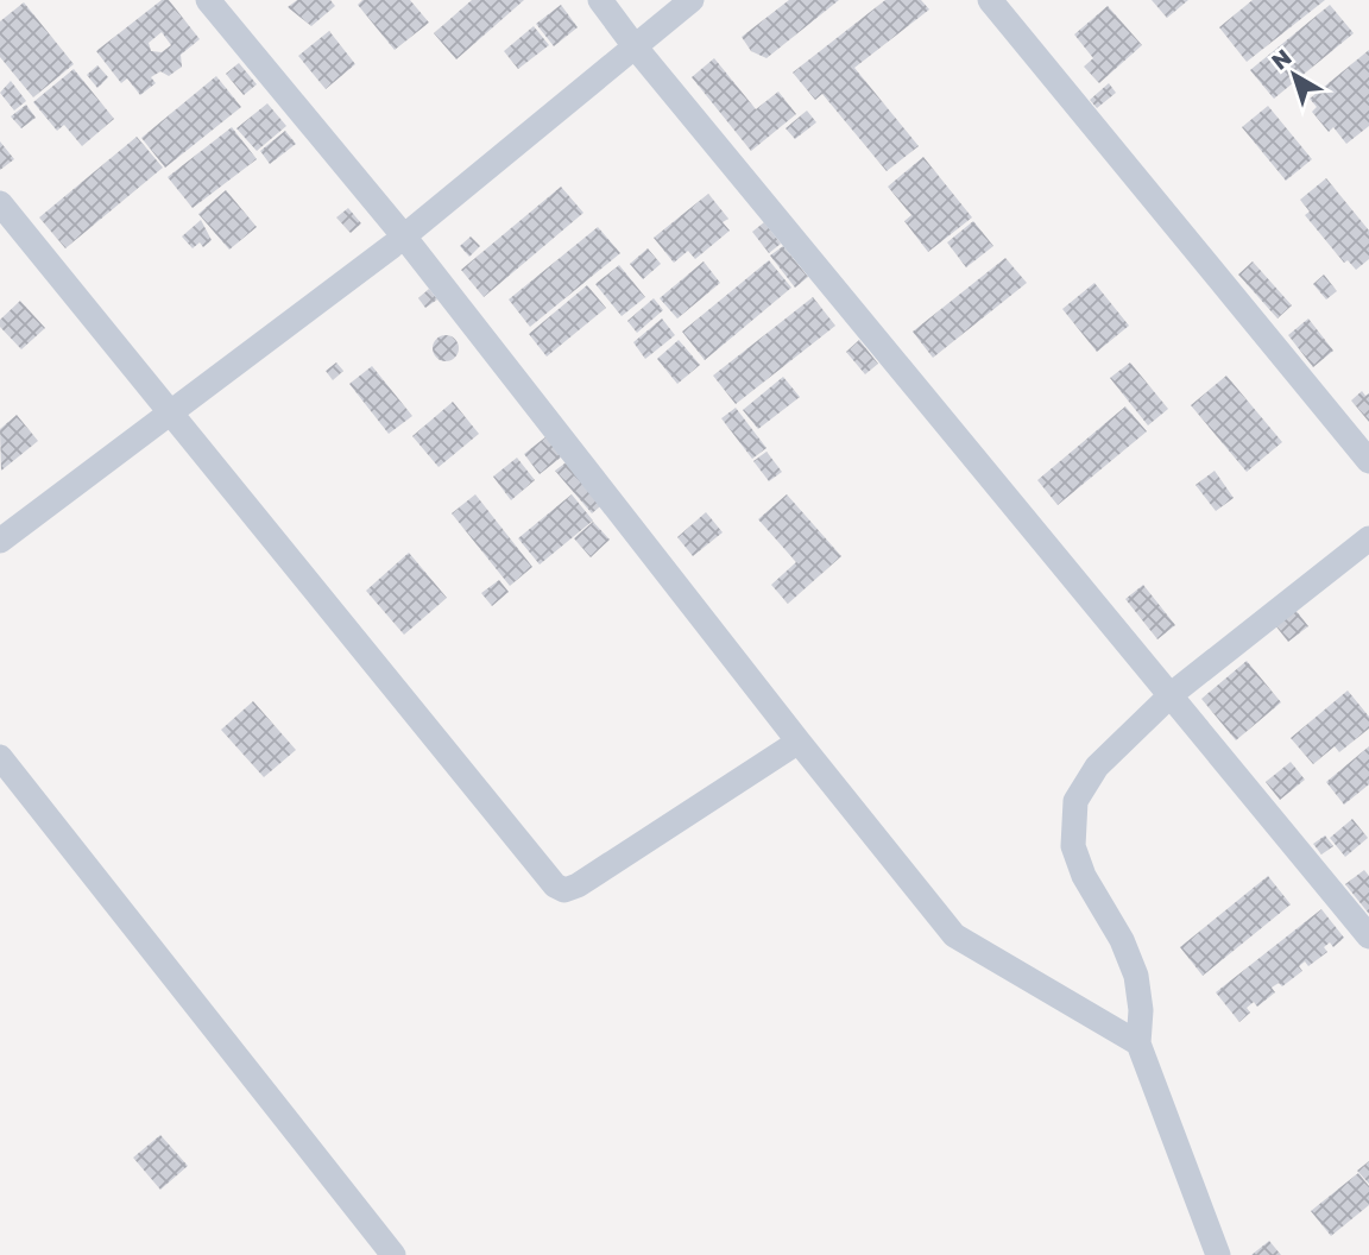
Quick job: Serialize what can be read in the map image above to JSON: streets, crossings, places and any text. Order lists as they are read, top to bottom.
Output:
{
  "north": "top left"
}
